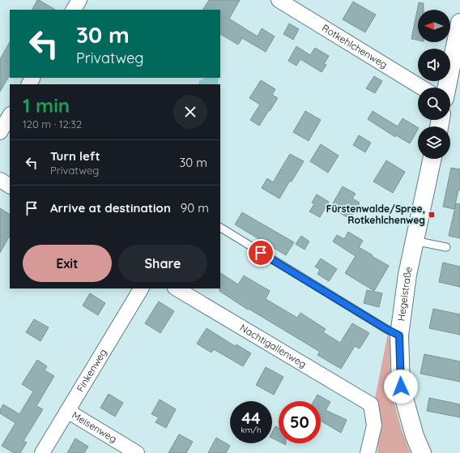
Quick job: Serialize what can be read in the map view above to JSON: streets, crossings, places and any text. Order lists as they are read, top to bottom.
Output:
{
  "streets": {
    "main road": ["Hegelstraße"],
    "street": [
      "Rotkehlchenweg",
      "Nachtigallenweg",
      "Finkenweg",
      "Meisenweg"
    ]
  },
  "crossings": [
    ["Finkenweg", "Meisenweg"]
  ],
  "places": {
    "transit": ["Fürstenwalde/Spree, Rotkehlchenweg"]
  },
  "north": "left",
  "page": {
    "turn": ["30 m", "Privatweg"],
    "heading": ["1 min", "120 m · 12:32"],
    "list": [
      {
        "name": "Turn left",
        "note": "Privatweg",
        "value": "30 m"
      },
      {
        "name": "Arrive at destination",
        "value": "90 m"
      }
    ],
    "buttons": ["Exit", "Share"],
    "speed": "44 km/h",
    "limit": "50"
  }
}
